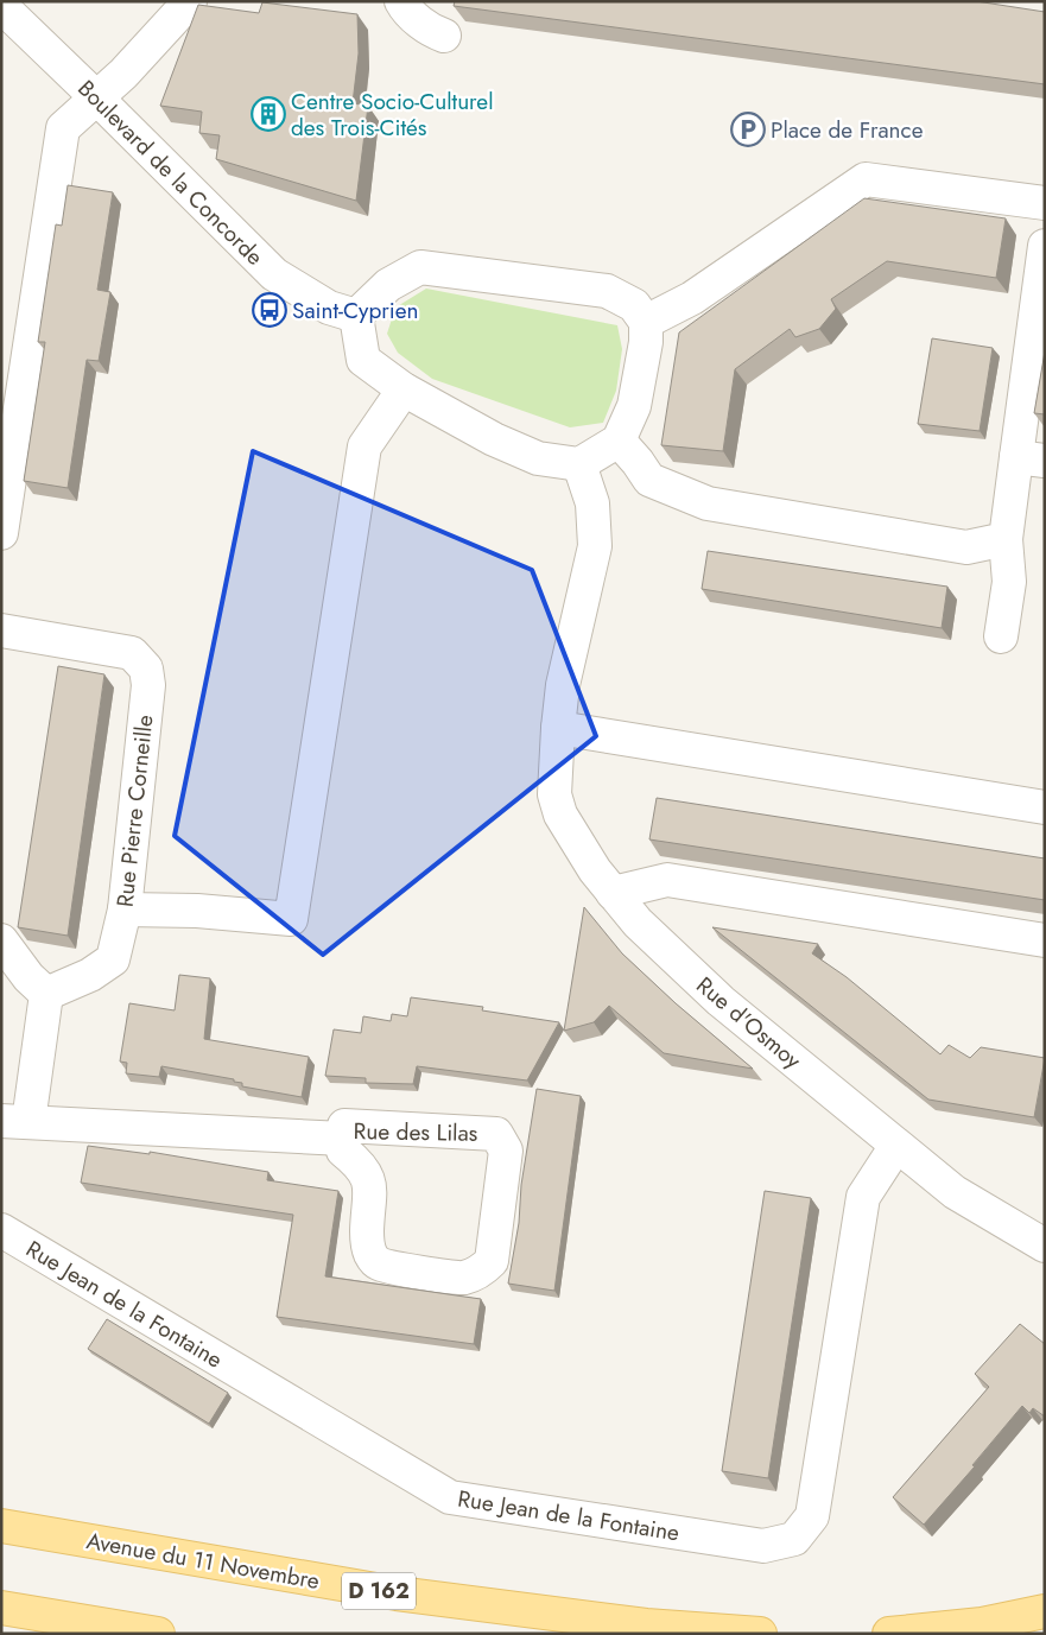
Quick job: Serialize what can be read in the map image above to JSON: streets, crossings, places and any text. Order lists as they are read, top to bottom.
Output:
{
  "streets": {
    "main road": ["Avenue du 11 Novembre", "D 162"],
    "street": [
      "Boulevard de la Concorde",
      "Rue Pierre Corneille",
      "Rue d'Osmoy",
      "Rue des Lilas",
      "Rue Jean de la Fontaine"
    ]
  },
  "crossings": [
    ["Rue d'Osmoy", "Rue Jean de la Fontaine"]
  ],
  "places": {
    "building": ["Centre Socio-Culturel des Trois-Cités"],
    "parking": ["Place de France"],
    "bus stop": ["Saint-Cyprien"]
  }
}
